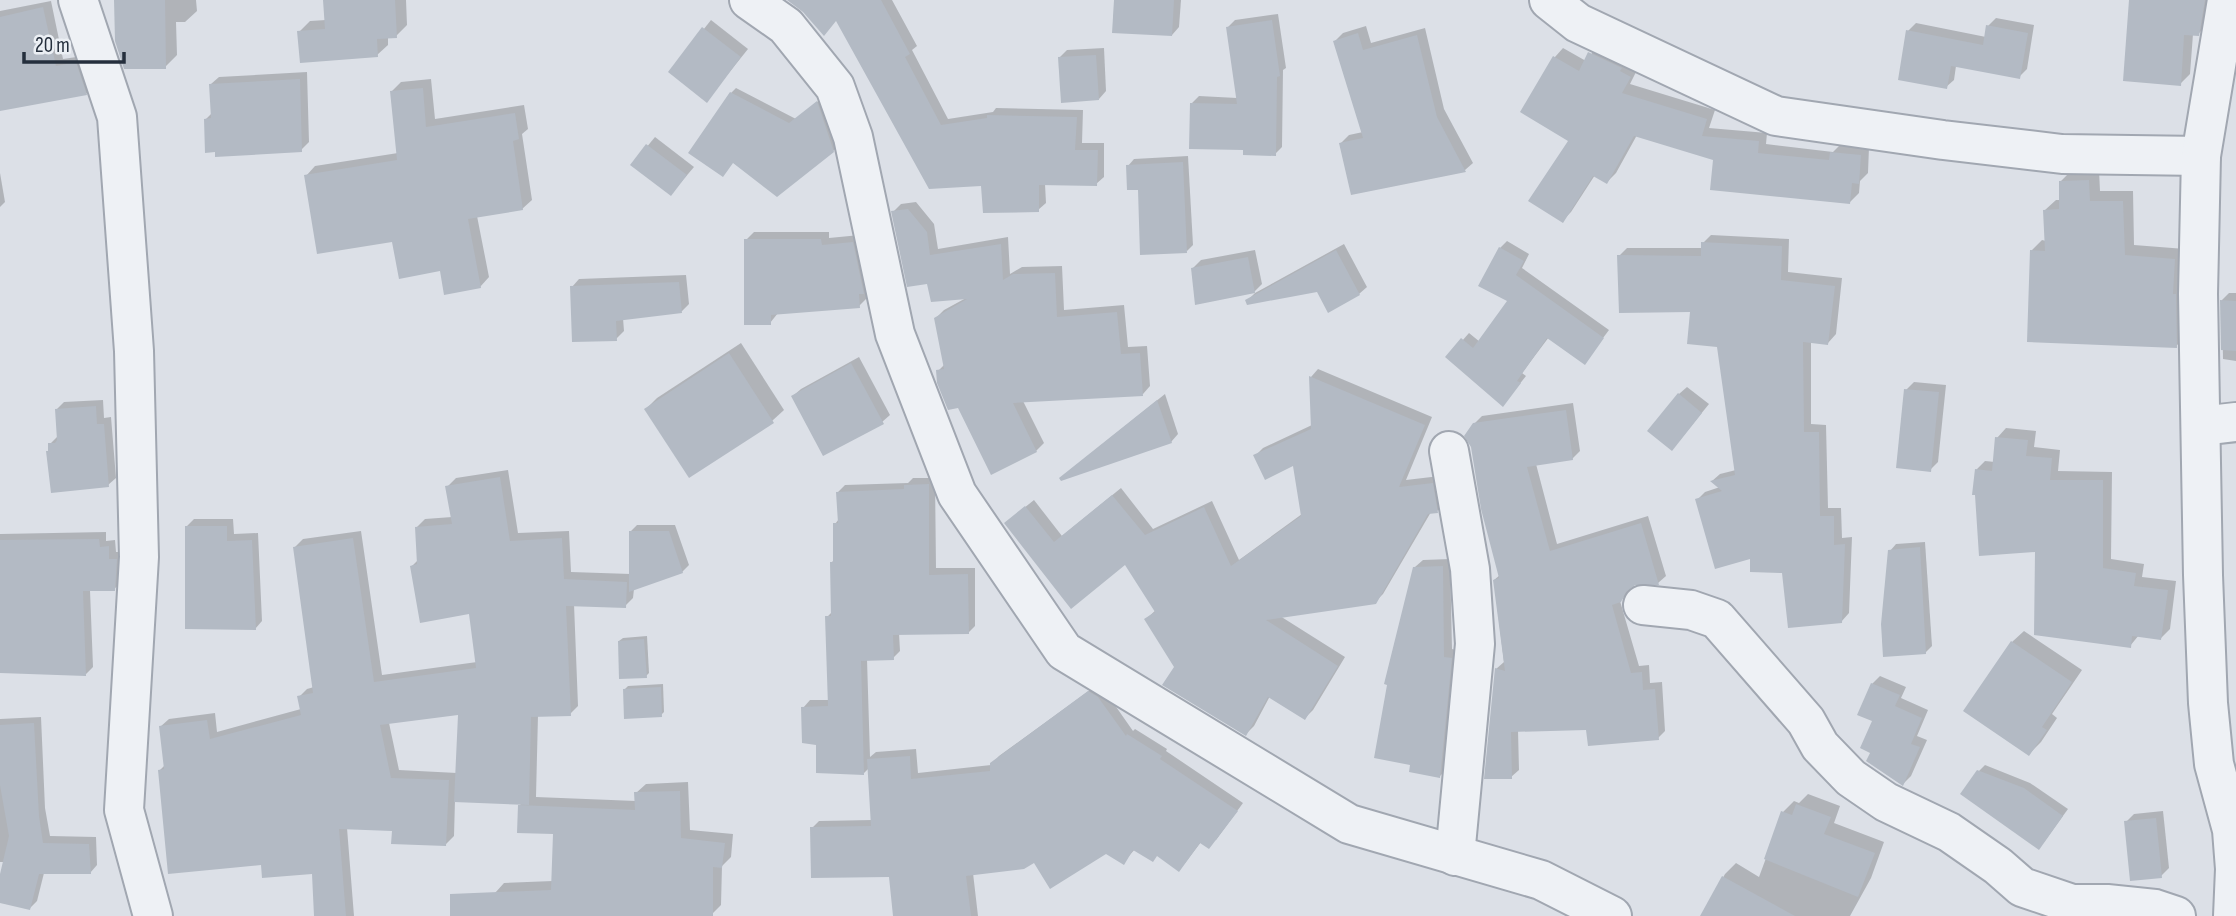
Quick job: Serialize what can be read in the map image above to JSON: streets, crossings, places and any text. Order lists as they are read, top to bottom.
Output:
{
  "scale_bar": "20 m"
}
